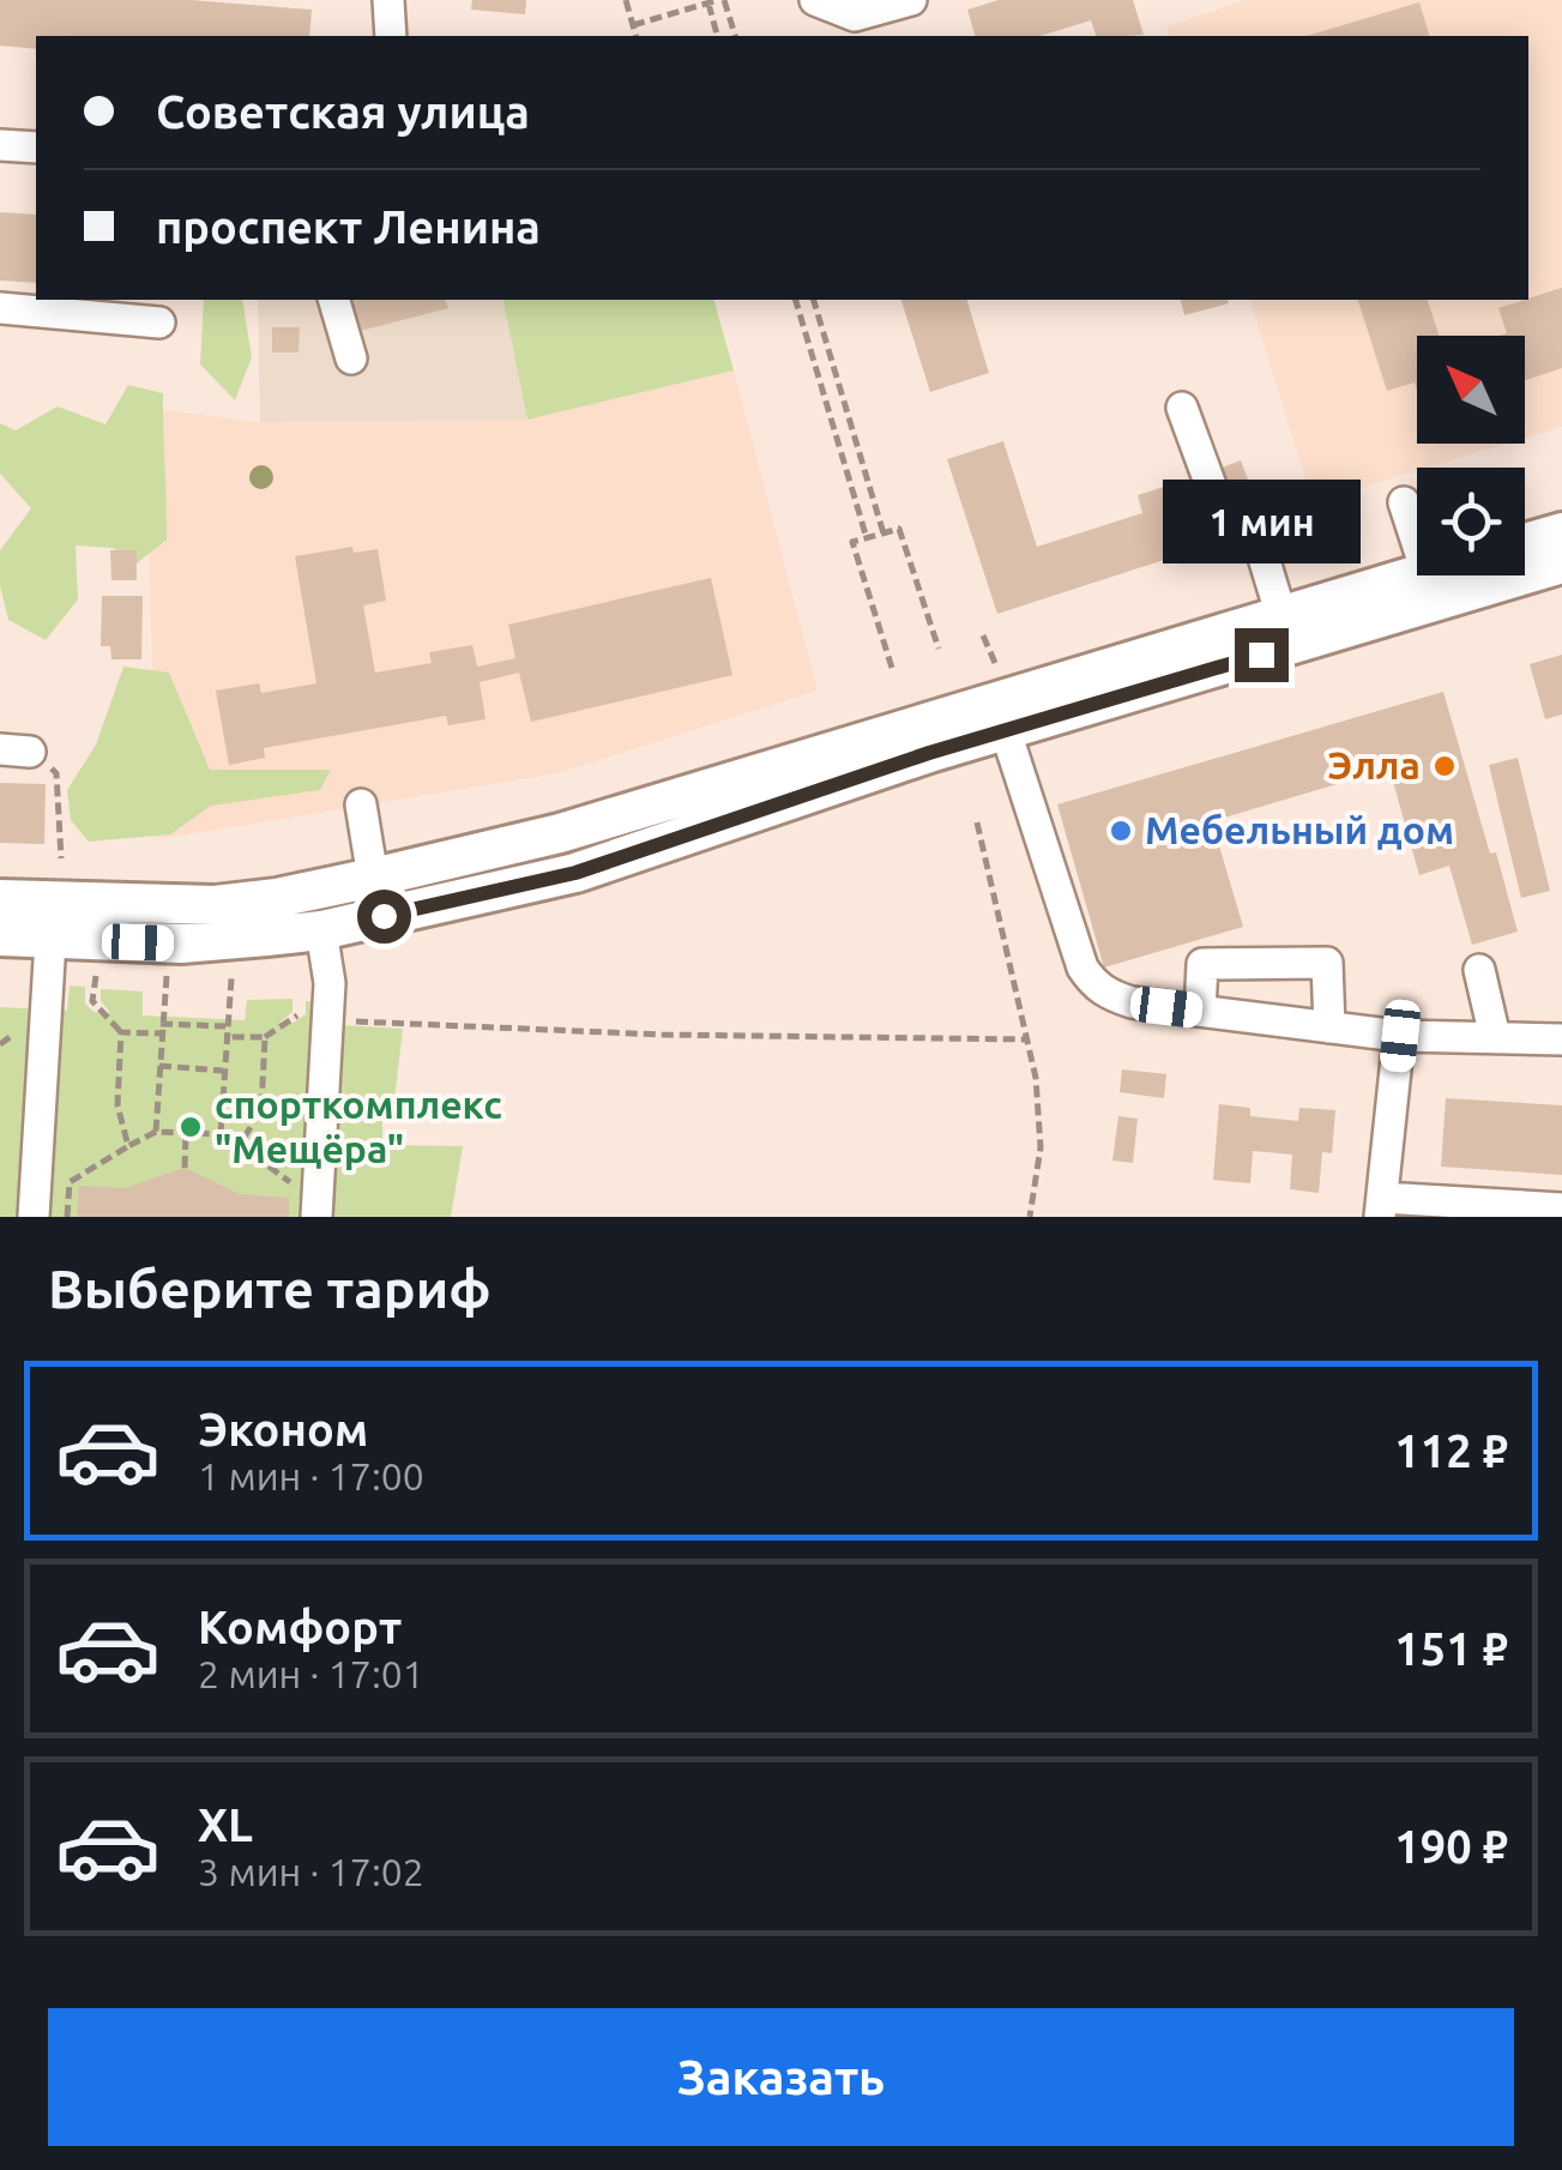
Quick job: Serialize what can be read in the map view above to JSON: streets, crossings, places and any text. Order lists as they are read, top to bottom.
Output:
{
  "places": ["Элла", "Мебельный дом", "спорткомплекс \"Мещёра\""],
  "north": "top left",
  "page": {
    "banner": ["Советская улица", "проспект Ленина"],
    "bubble": "1 мин",
    "heading": "Выберите тариф",
    "list": [
      {
        "name": "Эконом",
        "note": "1 мин · 17:00",
        "value": "112 ₽"
      },
      {
        "name": "Комфорт",
        "note": "2 мин · 17:01",
        "value": "151 ₽"
      },
      {
        "name": "XL",
        "note": "3 мин · 17:02",
        "value": "190 ₽"
      }
    ],
    "buttons": "Заказать"
  }
}
